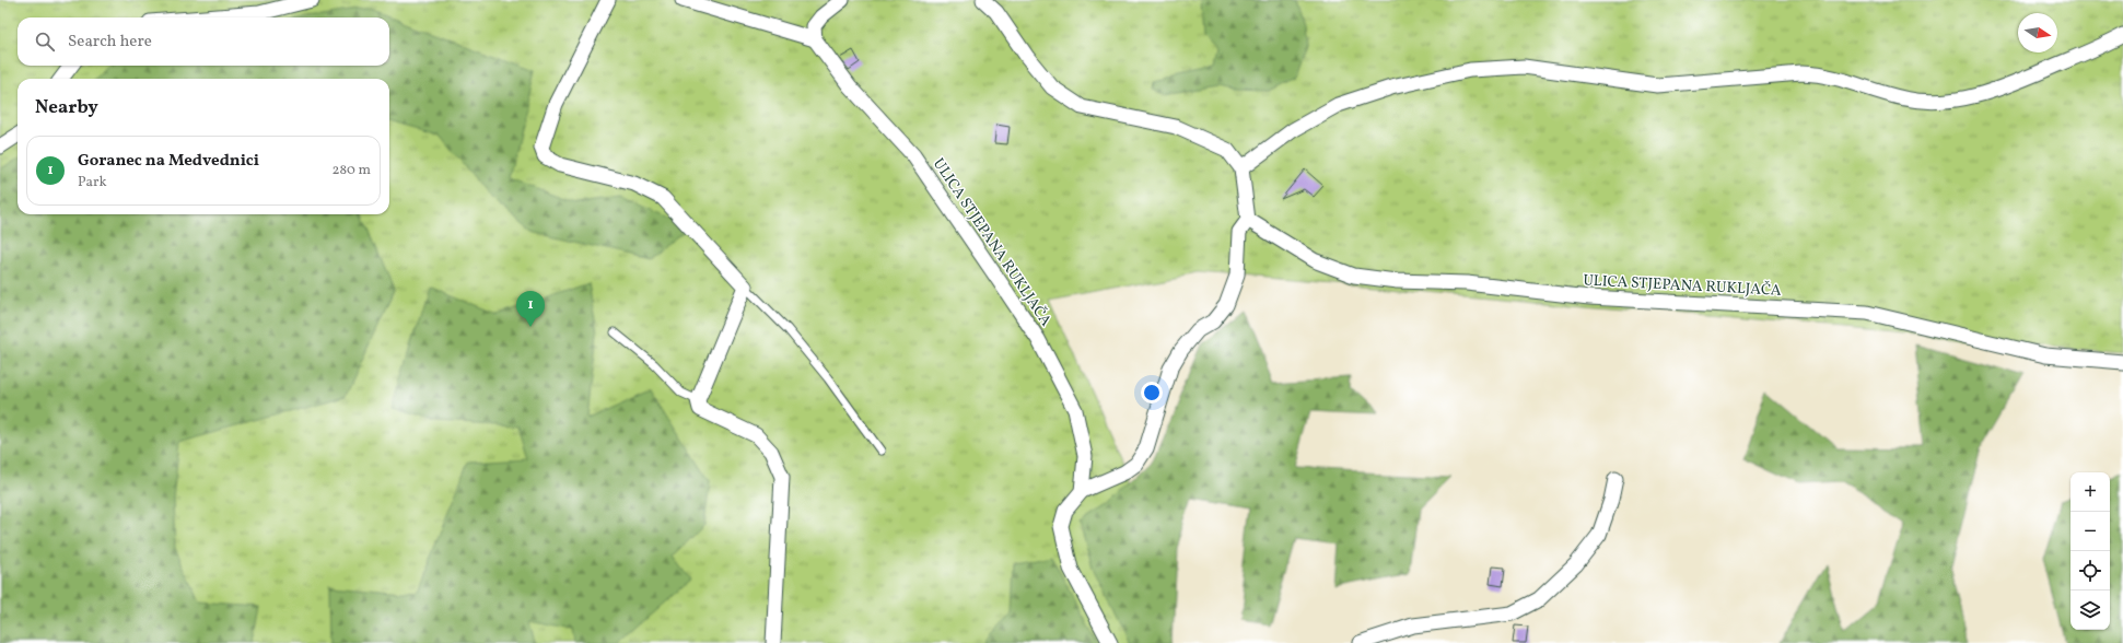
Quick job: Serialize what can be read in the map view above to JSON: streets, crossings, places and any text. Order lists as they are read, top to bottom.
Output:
{
  "streets": {
    "street": ["ULICA STJEPANA RUKLJAČA"]
  },
  "north": "right",
  "page": {
    "search": "Search here",
    "heading": "Nearby",
    "list": [
      {
        "mark": "1",
        "name": "Goranec na Medvednici",
        "note": "Park",
        "value": "280 m"
      }
    ],
    "pins": "1",
    "map_buttons": ["+", "−"]
  }
}
